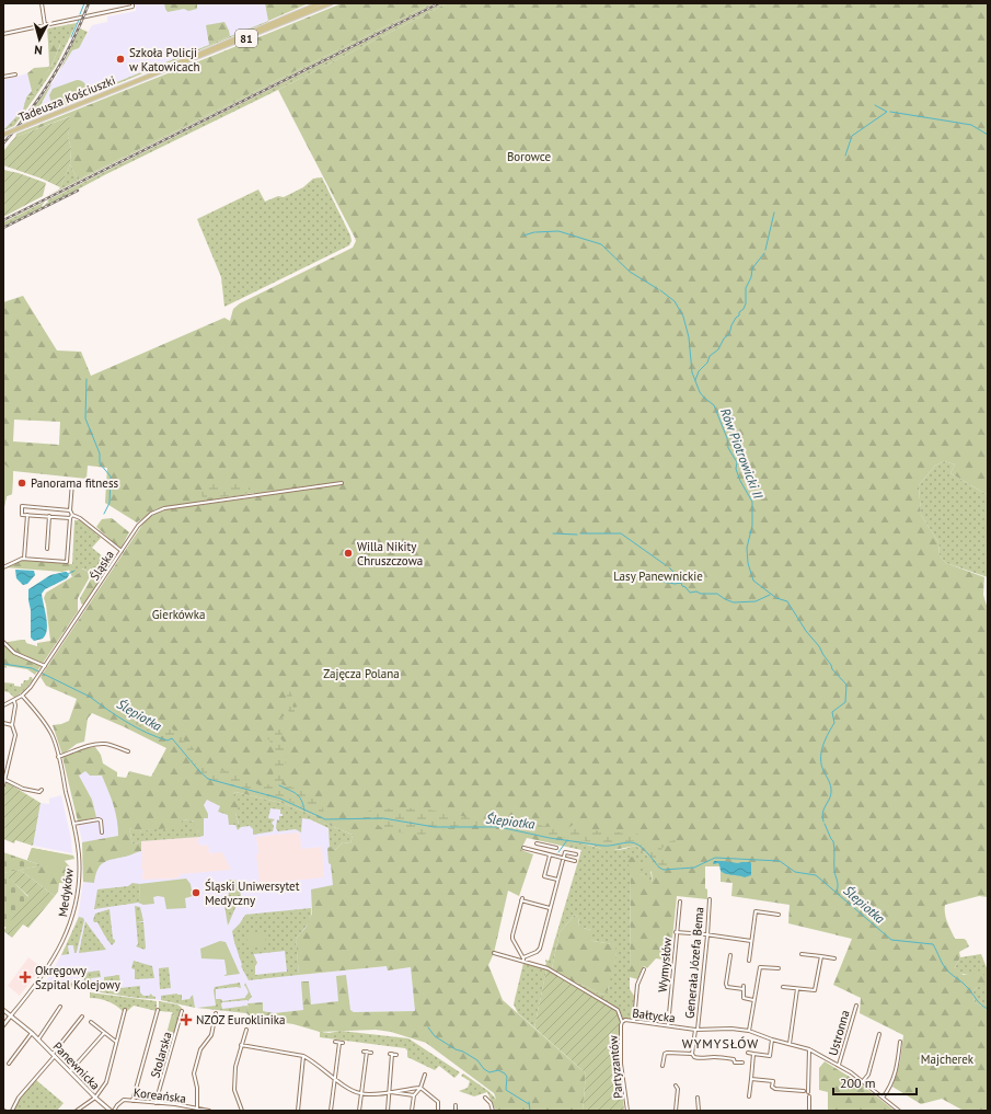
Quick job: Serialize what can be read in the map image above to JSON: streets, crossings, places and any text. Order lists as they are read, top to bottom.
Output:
{
  "streets": {
    "main road": ["81", "Tadeusza Kościuszki"],
    "street": [
      "Śląska",
      "Medyków",
      "Generała Józefa Bema",
      "Wymysłów",
      "Bałtycka",
      "Ustronna",
      "Stolarska",
      "Panewnicka",
      "Partyzantów",
      "Koreańska"
    ]
  },
  "crossings": [
    ["Śląska", "Medyków"],
    ["Medyków", "Panewnicka"],
    ["Generała Józefa Bema", "Wymysłów"],
    ["Generała Józefa Bema", "Bałtycka"],
    ["Wymysłów", "Bałtycka"],
    ["Bałtycka", "Ustronna"],
    ["Bałtycka", "Partyzantów"],
    ["Stolarska", "Koreańska"],
    ["Panewnicka", "Koreańska"]
  ],
  "districts": ["WYMYSŁÓW"],
  "water": ["Rów Piotrowicki II", "Ślepiotka"],
  "parks": [
    "Borowce",
    "Lasy Panewnickie",
    "Gierkówka",
    "Zajęcza Polana",
    "Majcherek"
  ],
  "places": {
    "other": [
      "Szkoła Policji w Katowicach",
      "Panorama fitness",
      "Willa Nikity Chruszczowa",
      "Śląski Uniwersytet Medyczny"
    ],
    "health": ["Okręgowy Szpital Kolejowy", "NZOZ Euroklinika"]
  },
  "scale_bar": "200 m",
  "north": "bottom"
}
